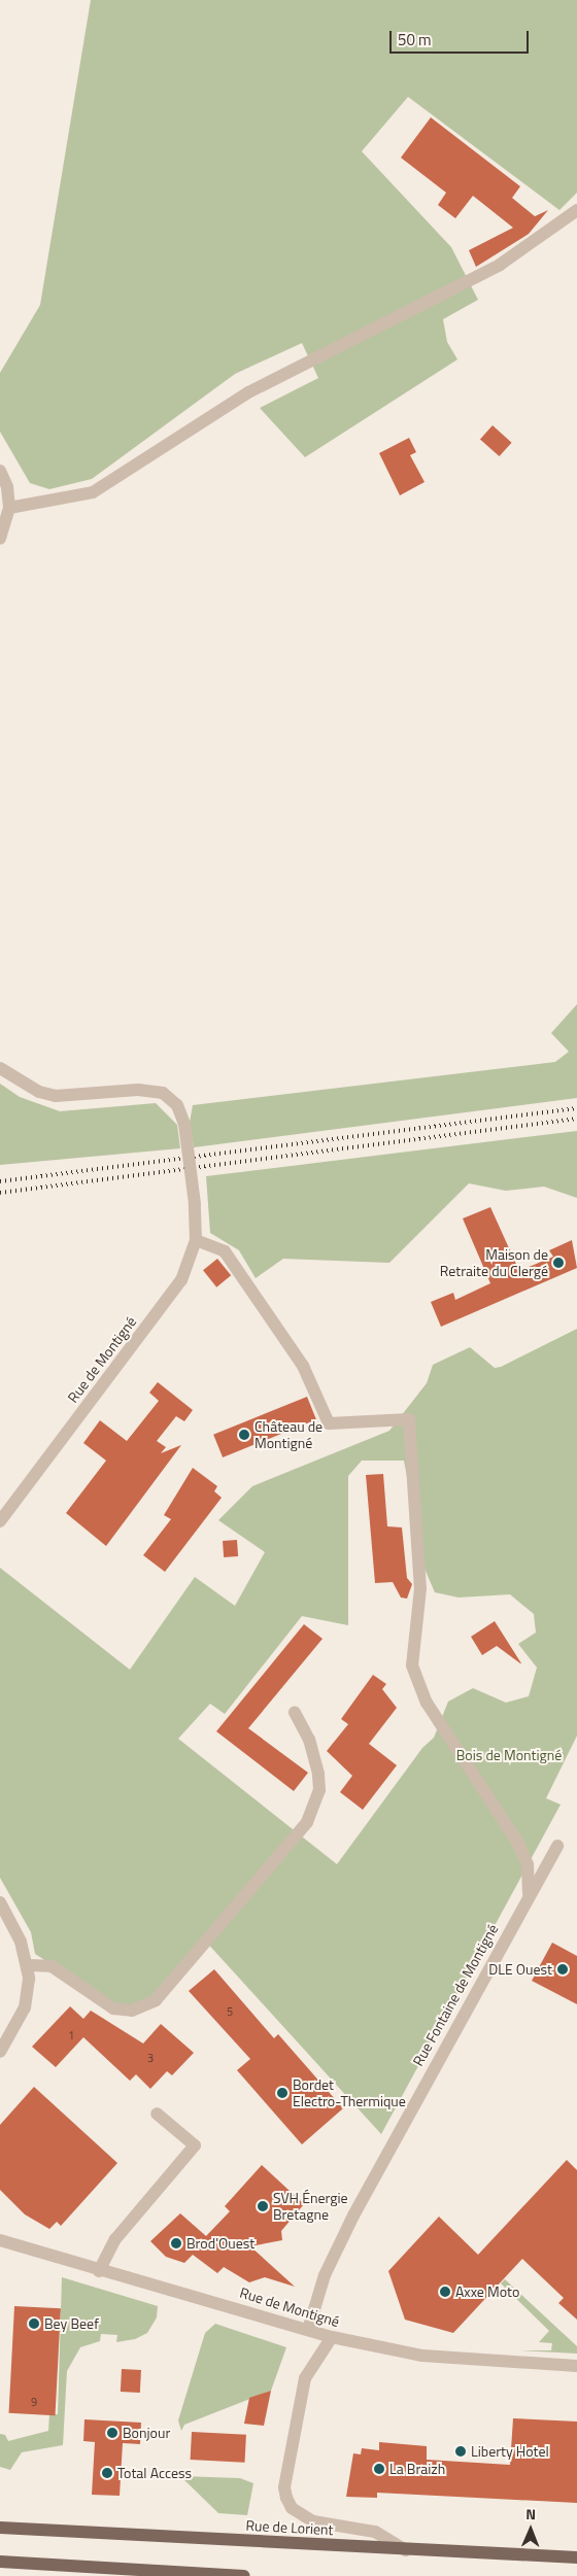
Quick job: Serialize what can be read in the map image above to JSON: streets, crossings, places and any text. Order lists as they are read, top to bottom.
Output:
{
  "streets": {
    "main road": ["Rue de Lorient"],
    "street": ["Rue de Montigné", "Rue Fontaine de Montigné"]
  },
  "crossings": [
    ["Rue de Montigné", "Rue Fontaine de Montigné"]
  ],
  "parks": ["Bois de Montigné"],
  "places": [
    "Maison de Retraite du Clergé",
    "Château de Montigné",
    "DLE Ouest",
    "Bordet Electro-Thermique",
    "SVH Énergie Bretagne",
    "Brod'Ouest",
    "Axxe Moto",
    "Bey Beef",
    "Bonjour",
    "Liberty Hotel",
    "La Braizh",
    "Total Access"
  ],
  "house_numbers": [
    "5",
    "1",
    "3",
    "9"
  ],
  "scale_bar": "50 m",
  "north": "top"
}
